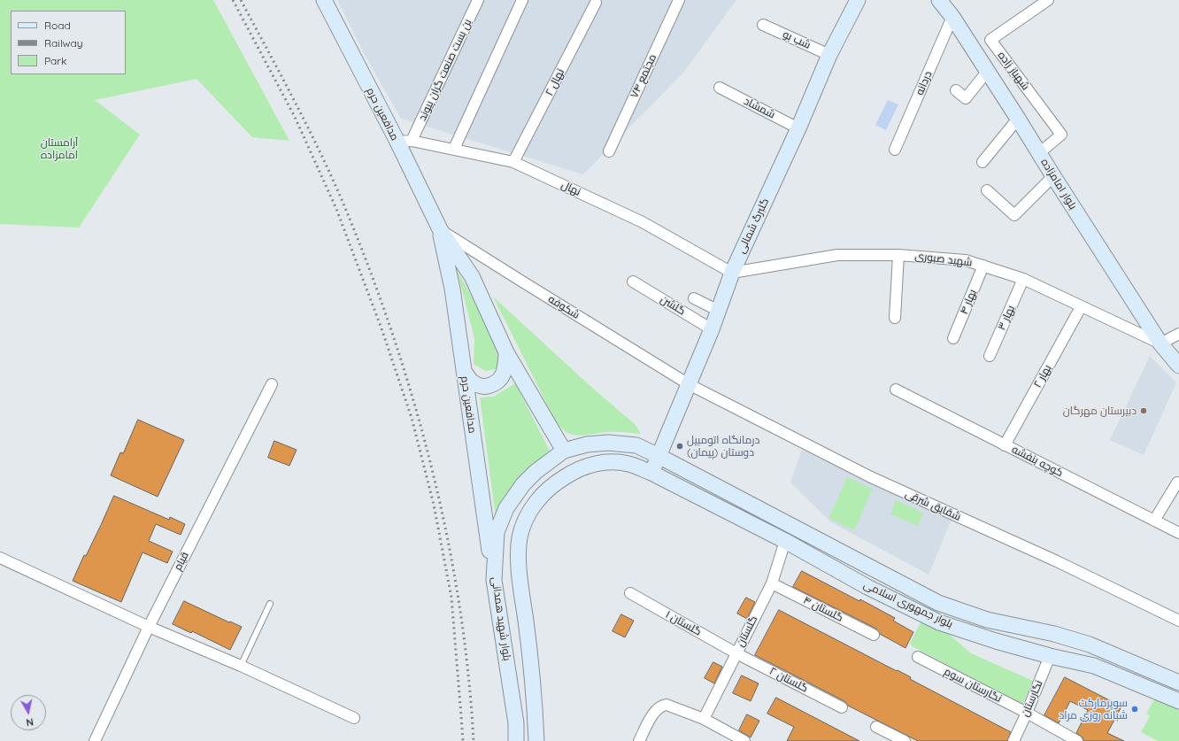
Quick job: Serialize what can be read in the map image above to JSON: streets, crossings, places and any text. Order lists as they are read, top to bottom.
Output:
{
  "streets": {
    "main road": [
      "مدافعین حرم",
      "بلوار امامزاده",
      "گلبرگ شمالی",
      "بلوار جمهوری اسلامی",
      "بلوار شهید همدانی"
    ],
    "street": [
      "شب بو",
      "بن بست صنعت گران پیوند",
      "شهباز زاده",
      "مجتمع ۷۴",
      "نهال ۲",
      "دردانه",
      "شمشاد",
      "نهال",
      "شهید صبوری",
      "بهار ۴",
      "گلشن",
      "شکوفه",
      "بهار ۳",
      "بهار ۲",
      "کوچه بنفشه",
      "شقایق شرقی",
      "قیام",
      "گلستان ۴",
      "گلستان ۱",
      "گلستان",
      "گلستان ۲",
      "نگارستان سوم",
      "نگارستان"
    ]
  },
  "crossings": [
    ["شب بو", "گلبرگ شمالی"],
    ["بن بست صنعت گران پیوند", "نهال"],
    ["شهباز زاده", "بلوار امامزاده"],
    ["نهال ۲", "نهال"],
    ["دردانه", "بلوار امامزاده"],
    ["شمشاد", "گلبرگ شمالی"],
    ["مدافعین حرم", "نهال"],
    ["مدافعین حرم", "شکوفه"],
    ["مدافعین حرم", "بلوار شهید همدانی"],
    ["بلوار امامزاده", "شهید صبوری"],
    ["نهال", "گلبرگ شمالی"],
    ["نهال", "شهید صبوری"],
    ["گلبرگ شمالی", "شهید صبوری"],
    ["گلبرگ شمالی", "گلشن"],
    ["گلبرگ شمالی", "شکوفه"],
    ["گلبرگ شمالی", "شقایق شرقی"],
    ["گلبرگ شمالی", "بلوار جمهوری اسلامی"],
    ["گلبرگ شمالی", "بلوار شهید همدانی"],
    ["شهید صبوری", "بهار ۴"],
    ["شهید صبوری", "بهار ۳"],
    ["شهید صبوری", "بهار ۲"],
    ["شکوفه", "شقایق شرقی"],
    ["بهار ۲", "کوچه بنفشه"],
    ["بلوار جمهوری اسلامی", "بلوار شهید همدانی"],
    ["بلوار جمهوری اسلامی", "گلستان"],
    ["بلوار جمهوری اسلامی", "نگارستان"],
    ["گلستان ۴", "گلستان"],
    ["گلستان ۱", "گلستان"],
    ["گلستان ۱", "گلستان ۲"],
    ["گلستان", "گلستان ۲"],
    ["نگارستان سوم", "نگارستان"]
  ],
  "parks": ["آرامستان امامزاده"],
  "places": ["دبیرستان مهرگان", "درمانگاه اتومبیل دوستان (پیمان)", "سوپرمارکت شبانه روزی مراد"],
  "legend": ["Road", "Railway", "Park"],
  "north": "bottom"
}
